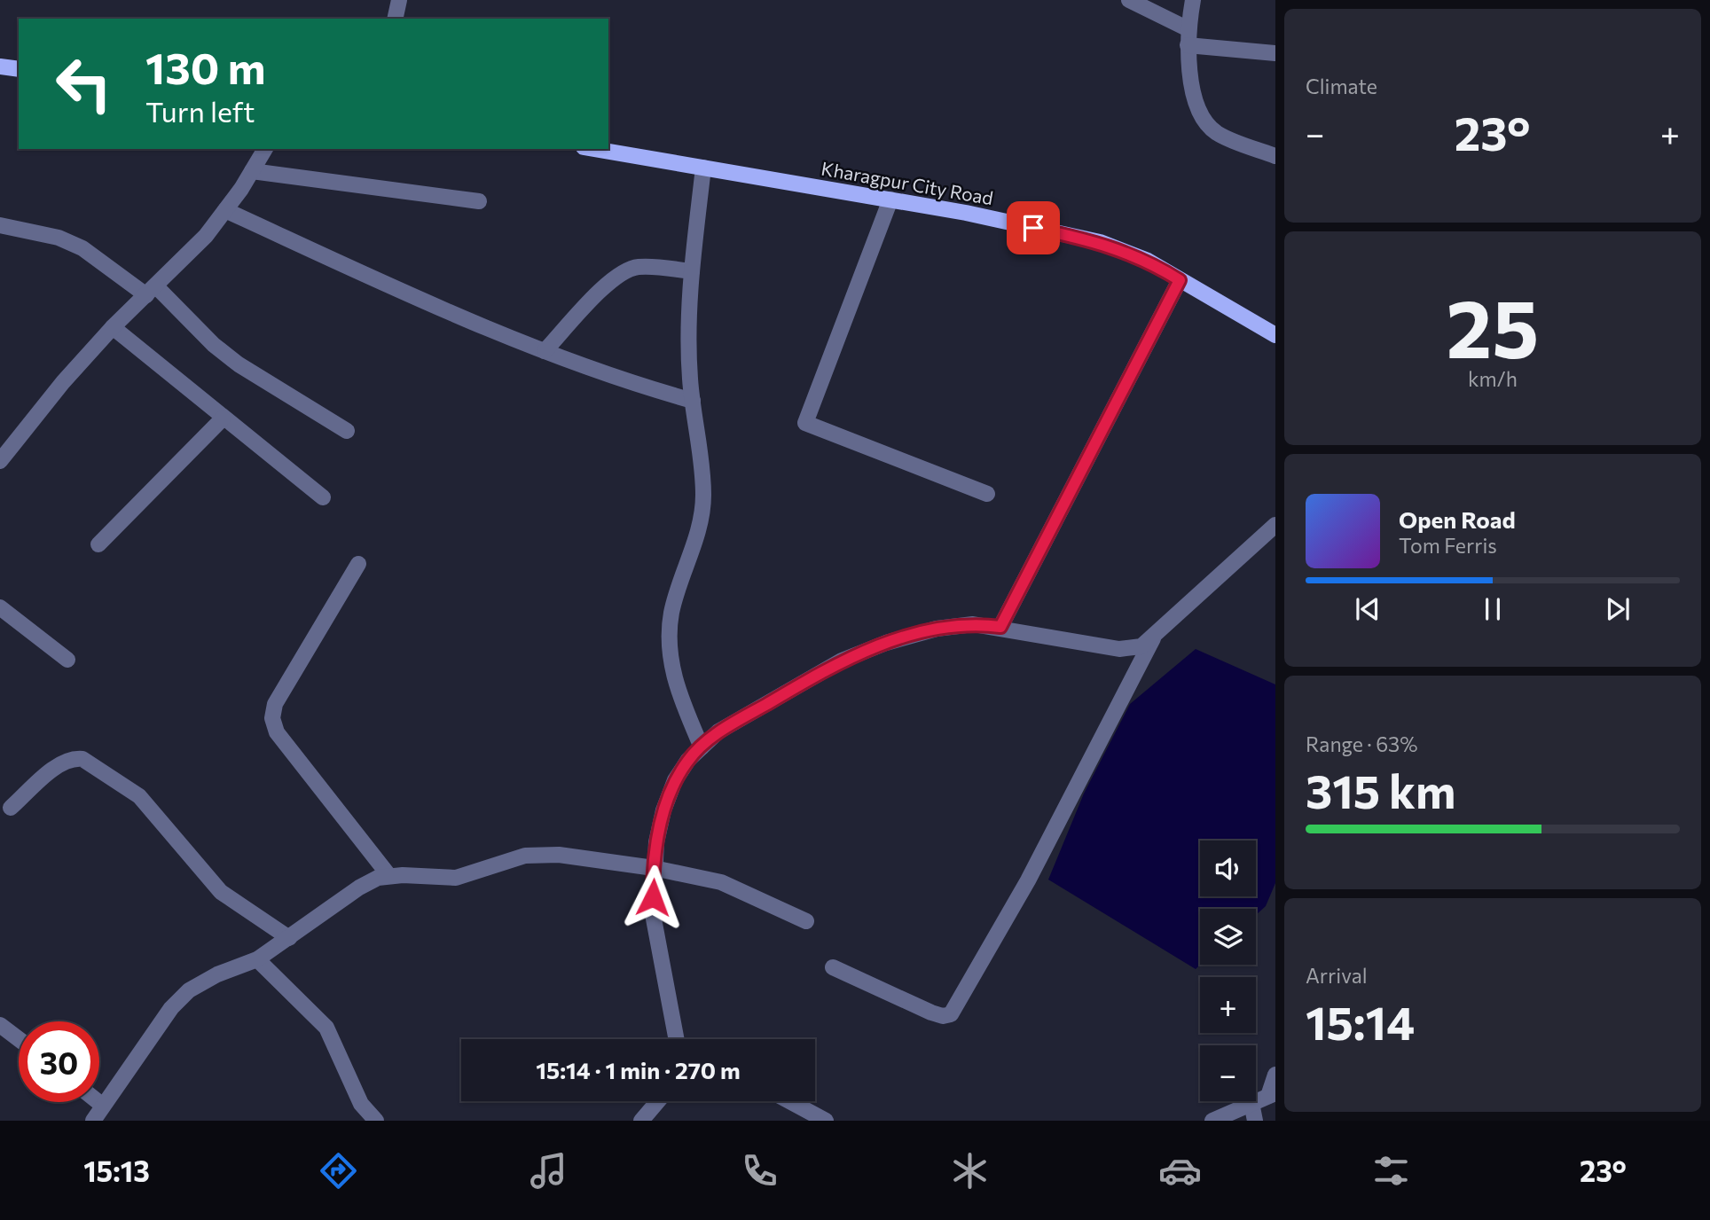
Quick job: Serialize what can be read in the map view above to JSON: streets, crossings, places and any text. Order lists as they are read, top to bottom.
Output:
{
  "streets": {
    "main road": ["Kharagpur City Road"]
  },
  "page": {
    "tile": [
      "Climate",
      ["25", "km/h"],
      ["Range · 63%", "315 km"],
      ["Arrival", "15:14"]
    ],
    "turn": ["130 m", "Turn left"],
    "heat": ["−", "23°", "+"],
    "song": ["Open Road", "Tom Ferris"],
    "map_buttons": ["+", "−"],
    "limit": "30",
    "trip": "15:14 · 1 min · 270 m",
    "tabs": ["15:13", "23°"]
  }
}
